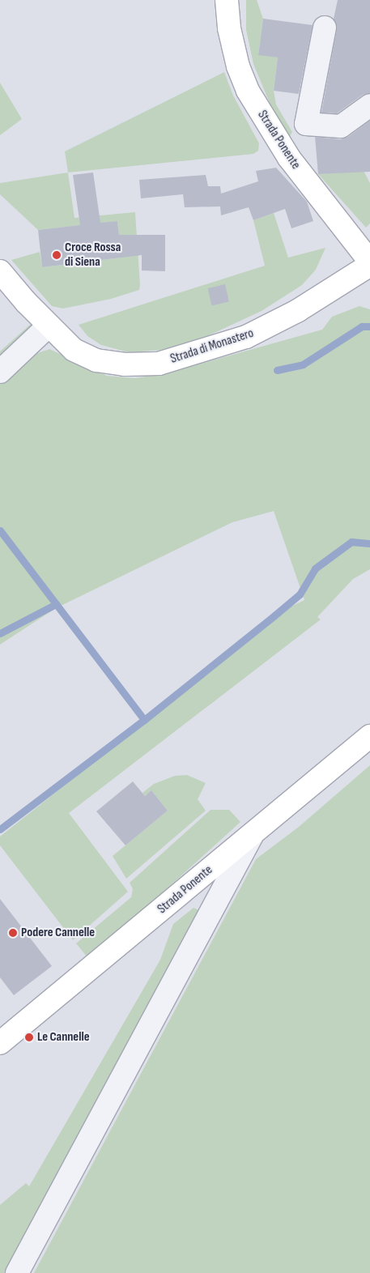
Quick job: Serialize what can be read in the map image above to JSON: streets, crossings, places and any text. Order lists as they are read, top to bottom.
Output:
{
  "streets": {
    "main road": ["Strada Ponente", "Strada di Monastero"]
  },
  "crossings": [
    ["Strada Ponente", "Strada di Monastero"]
  ],
  "places": ["Croce Rossa di Siena", "Podere Cannelle", "Le Cannelle"]
}
